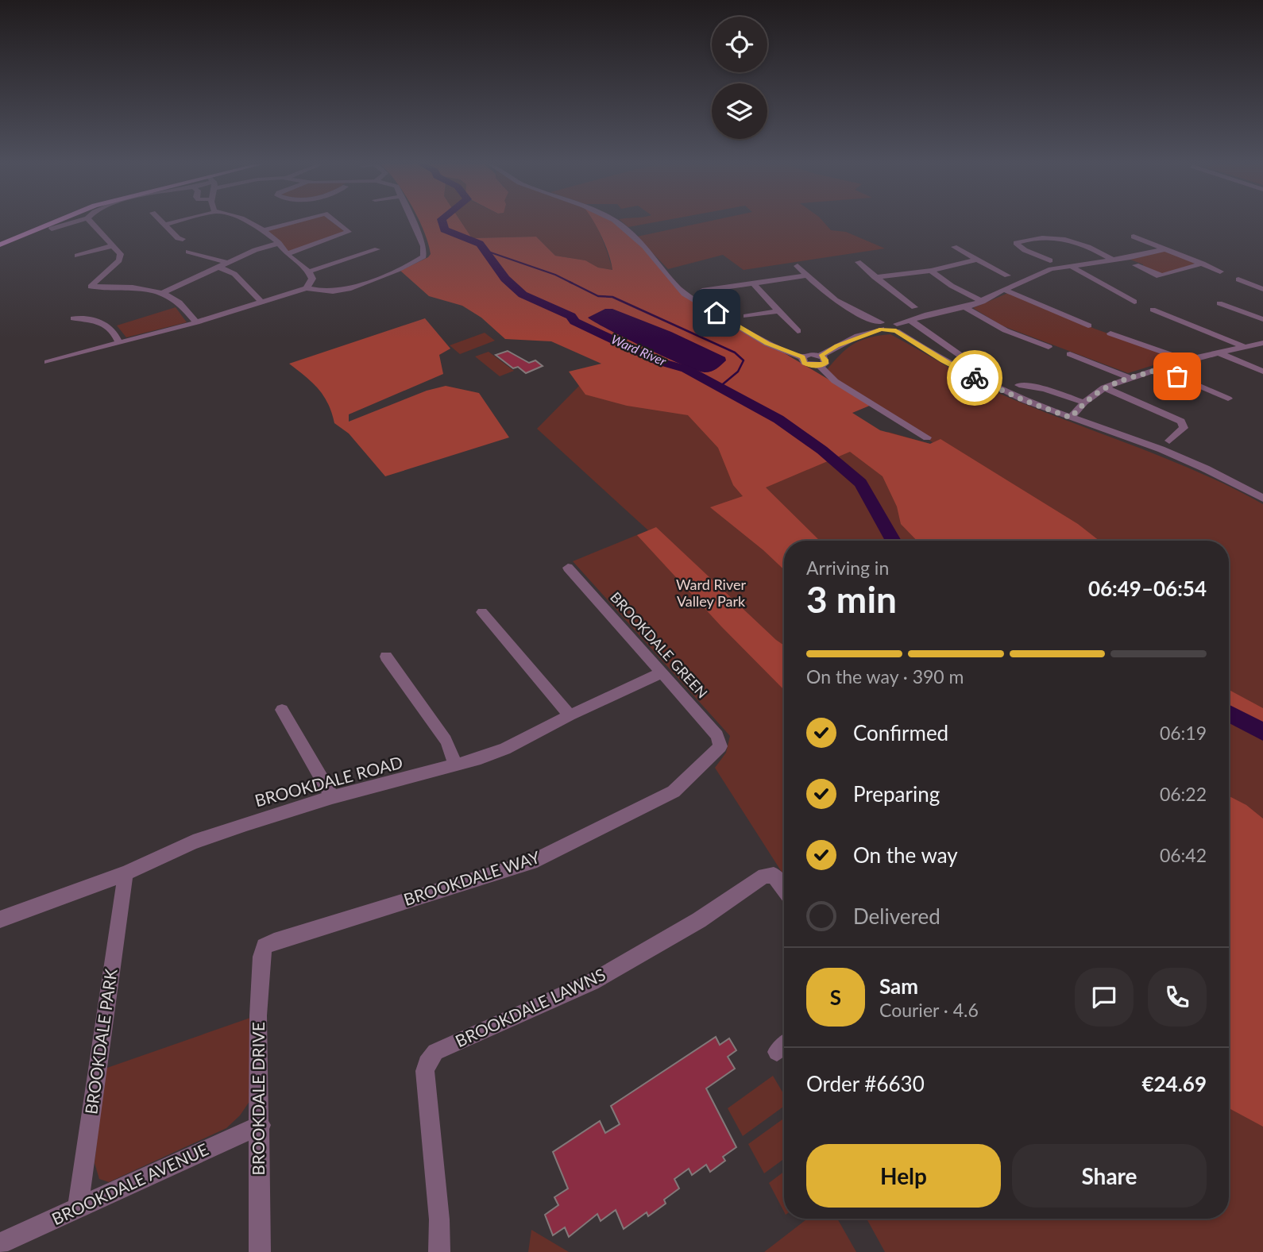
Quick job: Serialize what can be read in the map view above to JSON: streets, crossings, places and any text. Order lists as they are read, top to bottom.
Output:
{
  "streets": {
    "street": [
      "BROOKDALE GREEN",
      "BROOKDALE ROAD",
      "BROOKDALE WAY",
      "BROOKDALE LAWNS",
      "BROOKDALE PARK",
      "BROOKDALE DRIVE",
      "BROOKDALE AVENUE"
    ]
  },
  "crossings": [
    ["BROOKDALE GREEN", "BROOKDALE ROAD"],
    ["BROOKDALE GREEN", "BROOKDALE WAY"],
    ["BROOKDALE ROAD", "BROOKDALE PARK"],
    ["BROOKDALE WAY", "BROOKDALE DRIVE"],
    ["BROOKDALE PARK", "BROOKDALE AVENUE"],
    ["BROOKDALE DRIVE", "BROOKDALE AVENUE"]
  ],
  "water": ["Ward River"],
  "parks": ["Ward River Valley Park"],
  "page": {
    "heading": ["3 min", "Arriving in", "06:49–06:54"],
    "panel": [
      "Sam",
      "Courier · 4.6",
      "Order #6630",
      "€24.69"
    ],
    "bar": "On the way · 390 m",
    "list": [
      ["Confirmed", "06:19"],
      ["Preparing", "06:22"],
      ["On the way", "06:42"],
      "Delivered"
    ],
    "round": "S",
    "buttons": ["Help", "Share"]
  }
}
